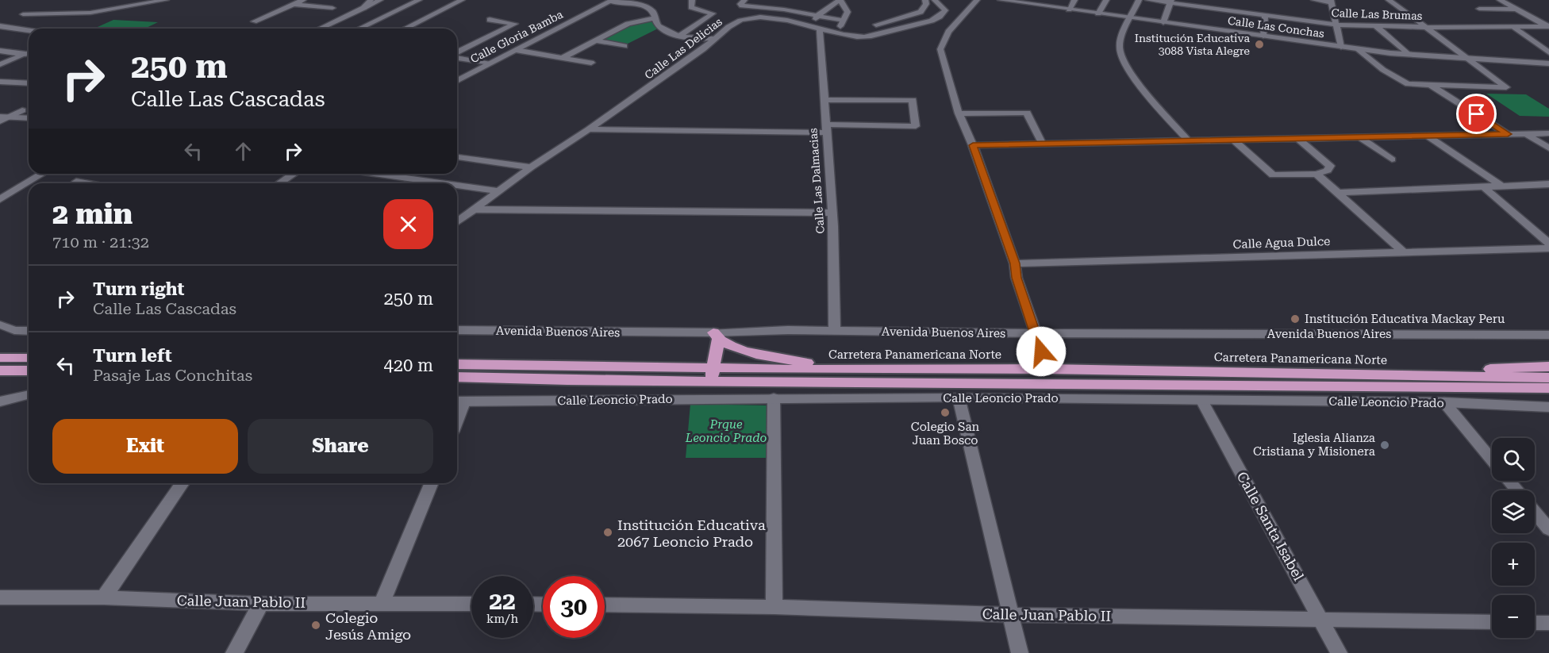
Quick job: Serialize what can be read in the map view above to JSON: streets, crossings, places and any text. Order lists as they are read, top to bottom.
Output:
{
  "streets": {
    "highway": ["Carretera Panamericana Norte"],
    "street": [
      "Calle Las Brumas",
      "Calle Las Conchas",
      "Calle Gloria Bamba",
      "Calle Las Delicias",
      "Calle Las Dalmacias",
      "Calle Agua Dulce",
      "Avenida Buenos Aires",
      "Calle Leoncio Prado",
      "Calle Santa Isabel",
      "Calle Juan Pablo II"
    ]
  },
  "crossings": [
    ["Calle Las Delicias", "Calle Las Dalmacias"],
    ["Calle Las Dalmacias", "Avenida Buenos Aires"],
    ["Calle Leoncio Prado", "Calle Santa Isabel"],
    ["Calle Santa Isabel", "Calle Juan Pablo II"]
  ],
  "parks": ["Prque Leoncio Prado"],
  "places": [
    "Institución Educativa 3088 Vista Alegre",
    "Institución Educativa Mackay Peru",
    "Colegio San Juan Bosco",
    "Iglesia Alianza Cristiana y Misionera",
    "Institución Educativa 2067 Leoncio Prado",
    "Colegio Jesús Amigo"
  ],
  "page": {
    "turn": ["250 m", "Calle Las Cascadas"],
    "heading": ["2 min", "710 m · 21:32"],
    "list": [
      {
        "name": "Turn right",
        "note": "Calle Las Cascadas",
        "value": "250 m"
      },
      {
        "name": "Turn left",
        "note": "Pasaje Las Conchitas",
        "value": "420 m"
      }
    ],
    "buttons": ["Exit", "Share"],
    "map_buttons": ["+", "−"],
    "speed": "22 km/h",
    "limit": "30"
  }
}
